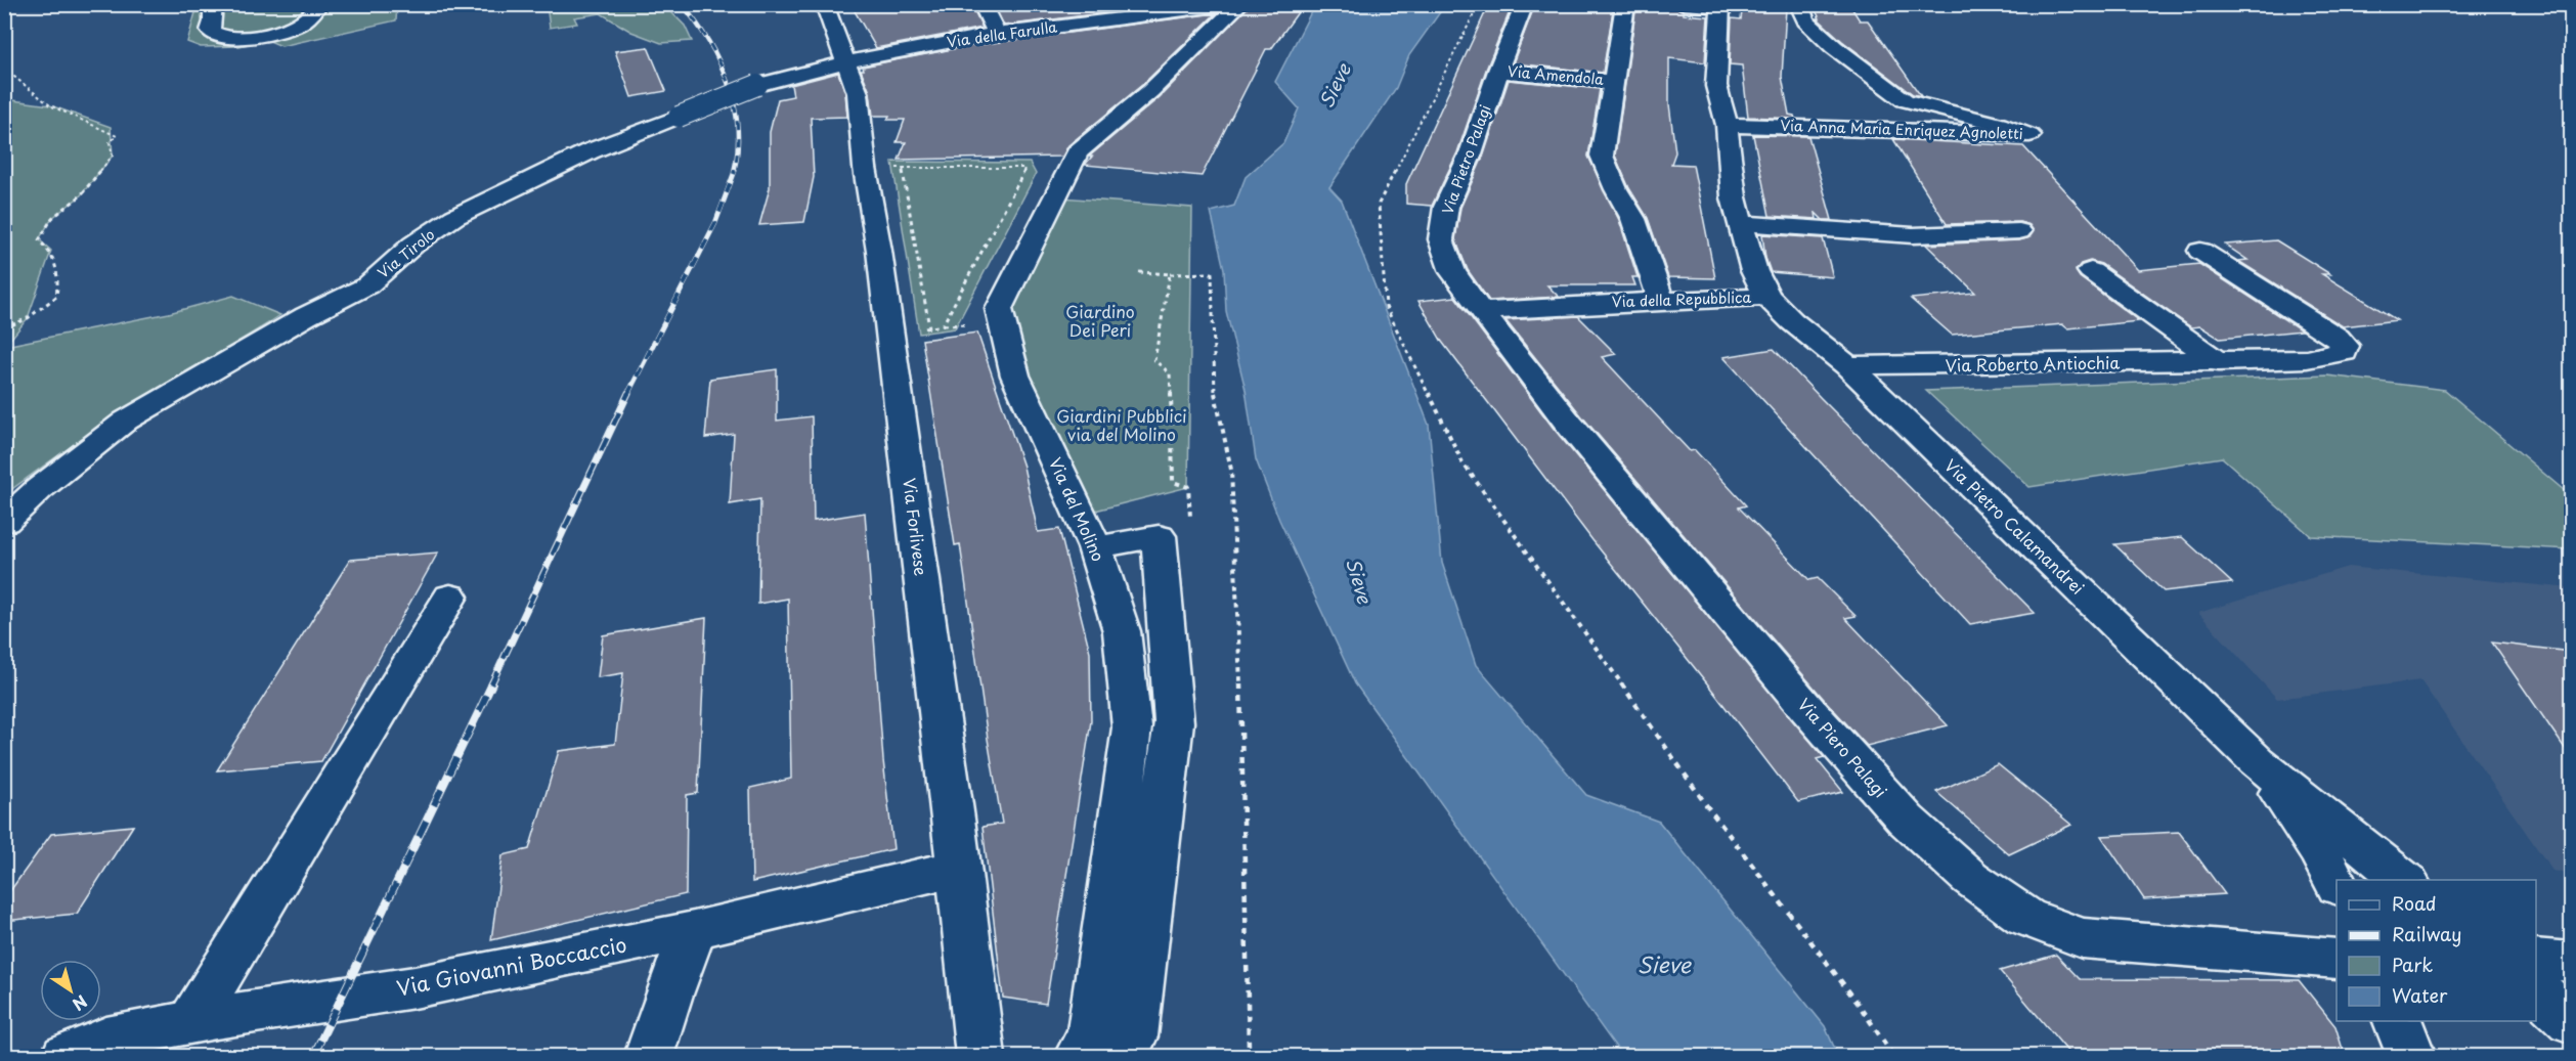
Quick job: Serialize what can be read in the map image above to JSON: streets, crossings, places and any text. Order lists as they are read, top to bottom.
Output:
{
  "streets": {
    "street": [
      "Via della Farulla",
      "Via Amendola",
      "Via Anna Maria Enriquez Agnoletti",
      "Via Pietro Palagi",
      "Via Tirolo",
      "Via della Repubblica",
      "Via Roberto Antiochia",
      "Via del Molino",
      "Via Forlivese",
      "Via Pietro Calamandrei",
      "Via Piero Palagi",
      "Via Giovanni Boccaccio"
    ]
  },
  "crossings": [
    ["Via della Farulla", "Via Tirolo"],
    ["Via della Farulla", "Via Forlivese"],
    ["Via Amendola", "Via Pietro Palagi"],
    ["Via Anna Maria Enriquez Agnoletti", "Via della Repubblica"],
    ["Via Pietro Palagi", "Via della Repubblica"],
    ["Via Pietro Palagi", "Via Piero Palagi"],
    ["Via Tirolo", "Via Forlivese"],
    ["Via della Repubblica", "Via Pietro Calamandrei"],
    ["Via della Repubblica", "Via Piero Palagi"],
    ["Via Roberto Antiochia", "Via Pietro Calamandrei"],
    ["Via Forlivese", "Via Giovanni Boccaccio"]
  ],
  "water": ["Sieve"],
  "parks": ["Giardino Dei Peri", "Giardini Pubblici via del Molino"],
  "legend": [
    "Road",
    "Railway",
    "Park",
    "Water"
  ],
  "north": "bottom right"
}
